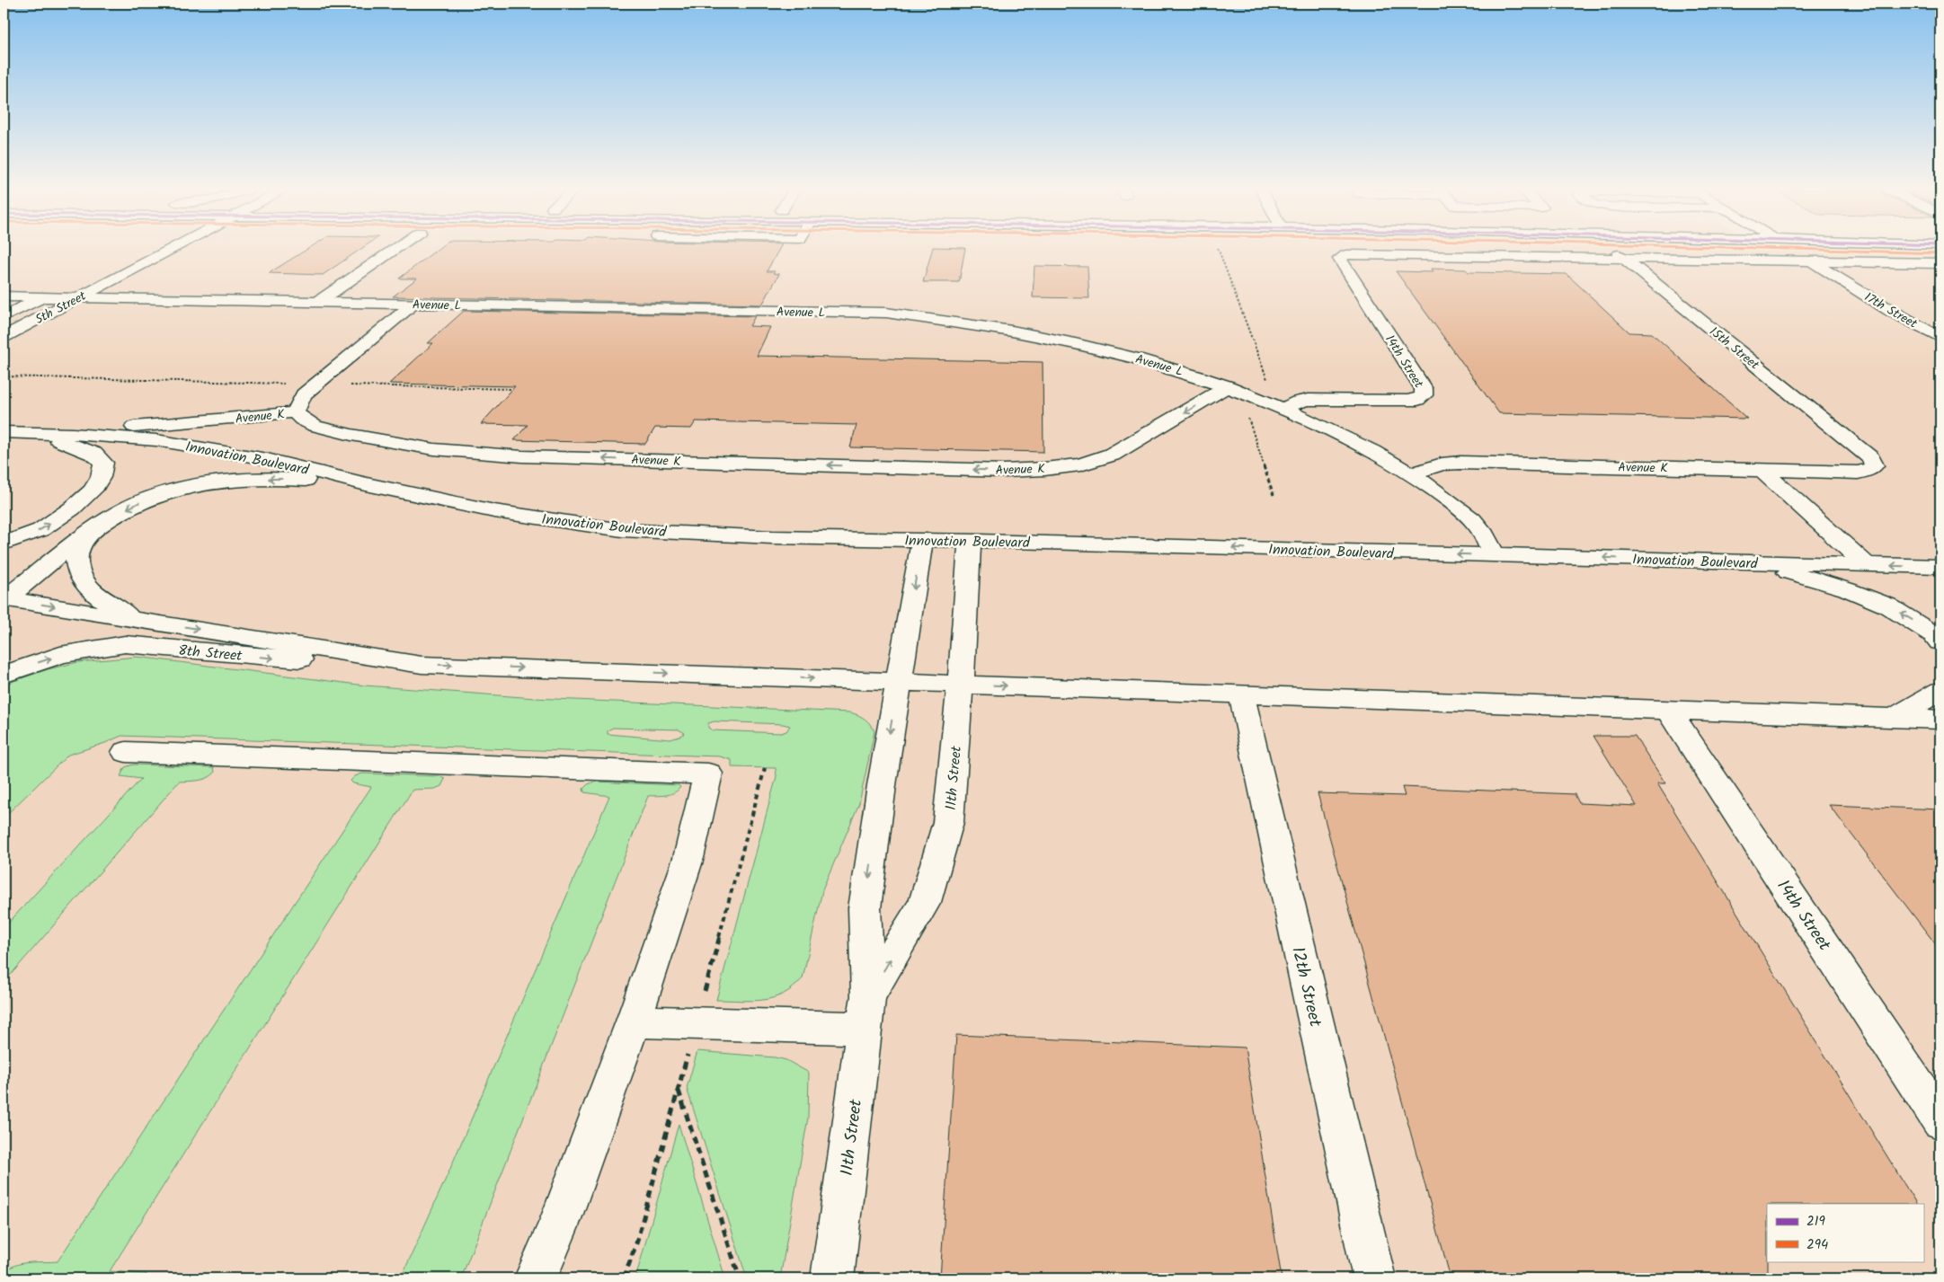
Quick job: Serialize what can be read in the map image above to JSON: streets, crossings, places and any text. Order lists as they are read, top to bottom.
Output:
{
  "streets": {
    "street": [
      "Avenue L",
      "5th Street",
      "17th Street",
      "15th Street",
      "14th Street",
      "Avenue K",
      "Innovation Boulevard",
      "8th Street",
      "11th Street",
      "12th Street"
    ]
  },
  "crossings": [
    ["Avenue L", "5th Street"],
    ["Avenue L", "14th Street"],
    ["Avenue L", "Avenue K"],
    ["Avenue L", "Innovation Boulevard"],
    ["15th Street", "14th Street"],
    ["15th Street", "Avenue K"],
    ["Avenue K", "Innovation Boulevard"],
    ["Innovation Boulevard", "11th Street"]
  ],
  "lines": ["transit line 294"],
  "legend": ["219", "294"]
}
